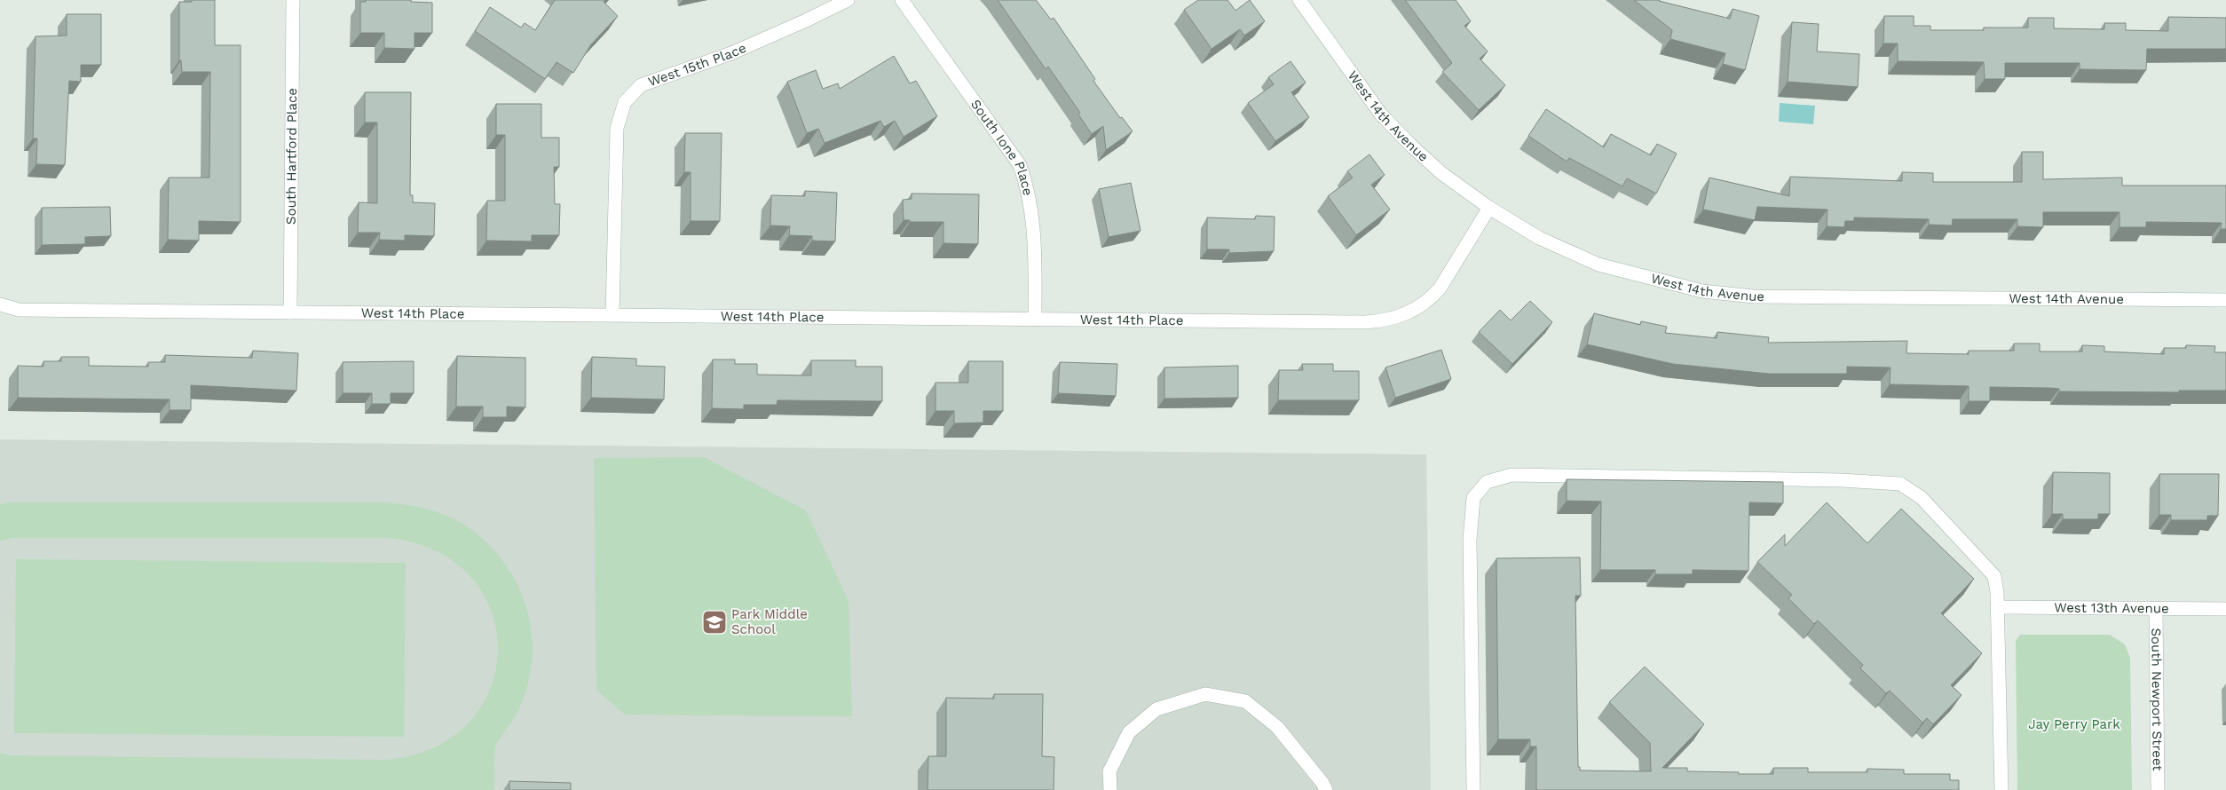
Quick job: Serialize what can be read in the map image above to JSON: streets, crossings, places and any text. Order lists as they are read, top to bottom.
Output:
{
  "streets": {
    "street": [
      "West 15th Place",
      "West 14th Avenue",
      "South Ione Place",
      "South Hartford Place",
      "West 14th Place",
      "West 13th Avenue",
      "South Newport Street"
    ]
  },
  "crossings": [
    ["West 15th Place", "West 14th Place"],
    ["West 14th Avenue", "West 14th Place"],
    ["South Ione Place", "West 14th Place"],
    ["South Hartford Place", "West 14th Place"],
    ["West 13th Avenue", "South Newport Street"]
  ],
  "parks": ["Jay Perry Park"],
  "places": {
    "school or university": ["Park Middle School"]
  }
}
